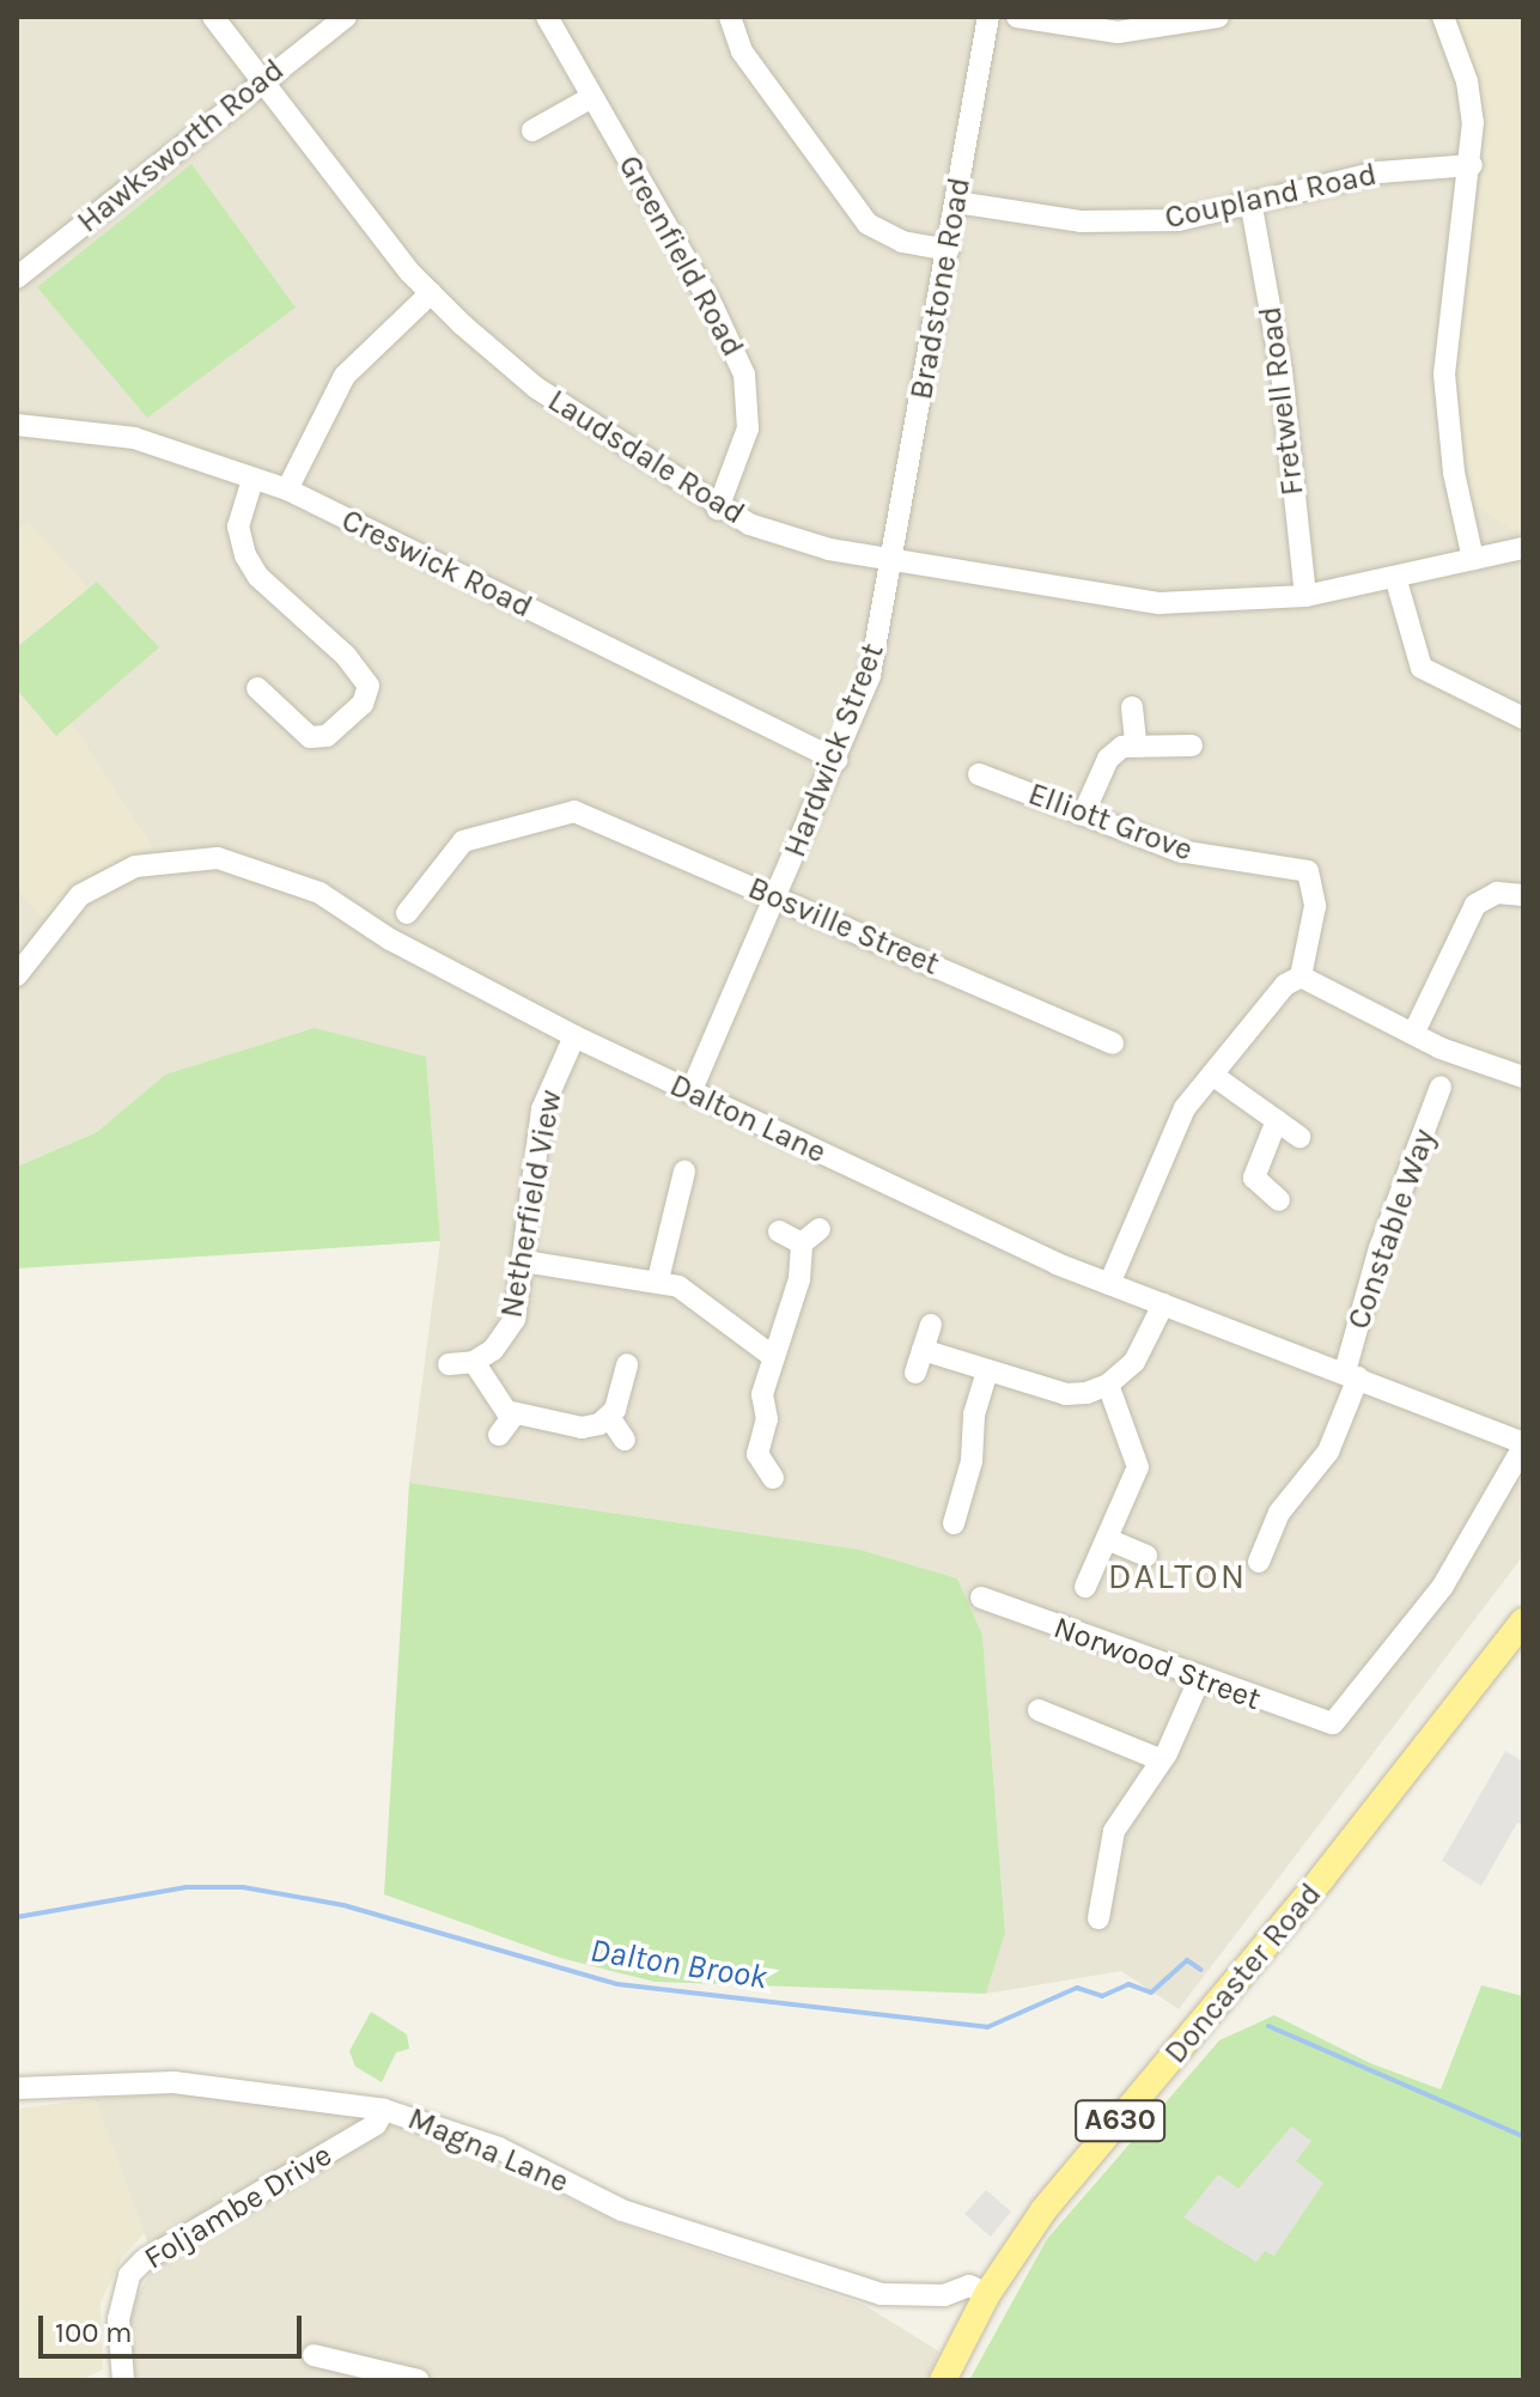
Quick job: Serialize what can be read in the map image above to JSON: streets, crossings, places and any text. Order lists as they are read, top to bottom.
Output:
{
  "streets": {
    "main road": ["Doncaster Road", "A630"],
    "street": [
      "Hawksworth Road",
      "Coupland Road",
      "Greenfield Road",
      "Bradstone Road",
      "Fretwell Road",
      "Laudsdale Road",
      "Creswick Road",
      "Hardwick Street",
      "Elliott Grove",
      "Bosville Street",
      "Dalton Lane",
      "Netherfield View",
      "Constable Way",
      "Norwood Street",
      "Magna Lane",
      "Foljambe Drive"
    ]
  },
  "crossings": [
    ["Hawksworth Road", "Laudsdale Road"],
    ["Coupland Road", "Bradstone Road"],
    ["Coupland Road", "Fretwell Road"],
    ["Greenfield Road", "Laudsdale Road"],
    ["Bradstone Road", "Laudsdale Road"],
    ["Bradstone Road", "Hardwick Street"],
    ["Fretwell Road", "Laudsdale Road"],
    ["Laudsdale Road", "Hardwick Street"],
    ["Creswick Road", "Hardwick Street"],
    ["Hardwick Street", "Bosville Street"],
    ["Hardwick Street", "Dalton Lane"],
    ["Dalton Lane", "Netherfield View"],
    ["Dalton Lane", "Constable Way"],
    ["Dalton Lane", "Norwood Street"],
    ["Doncaster Road", "Magna Lane"],
    ["Magna Lane", "Foljambe Drive"]
  ],
  "districts": ["DALTON"],
  "water": ["Dalton Brook"],
  "scale_bar": "100 m"
}
